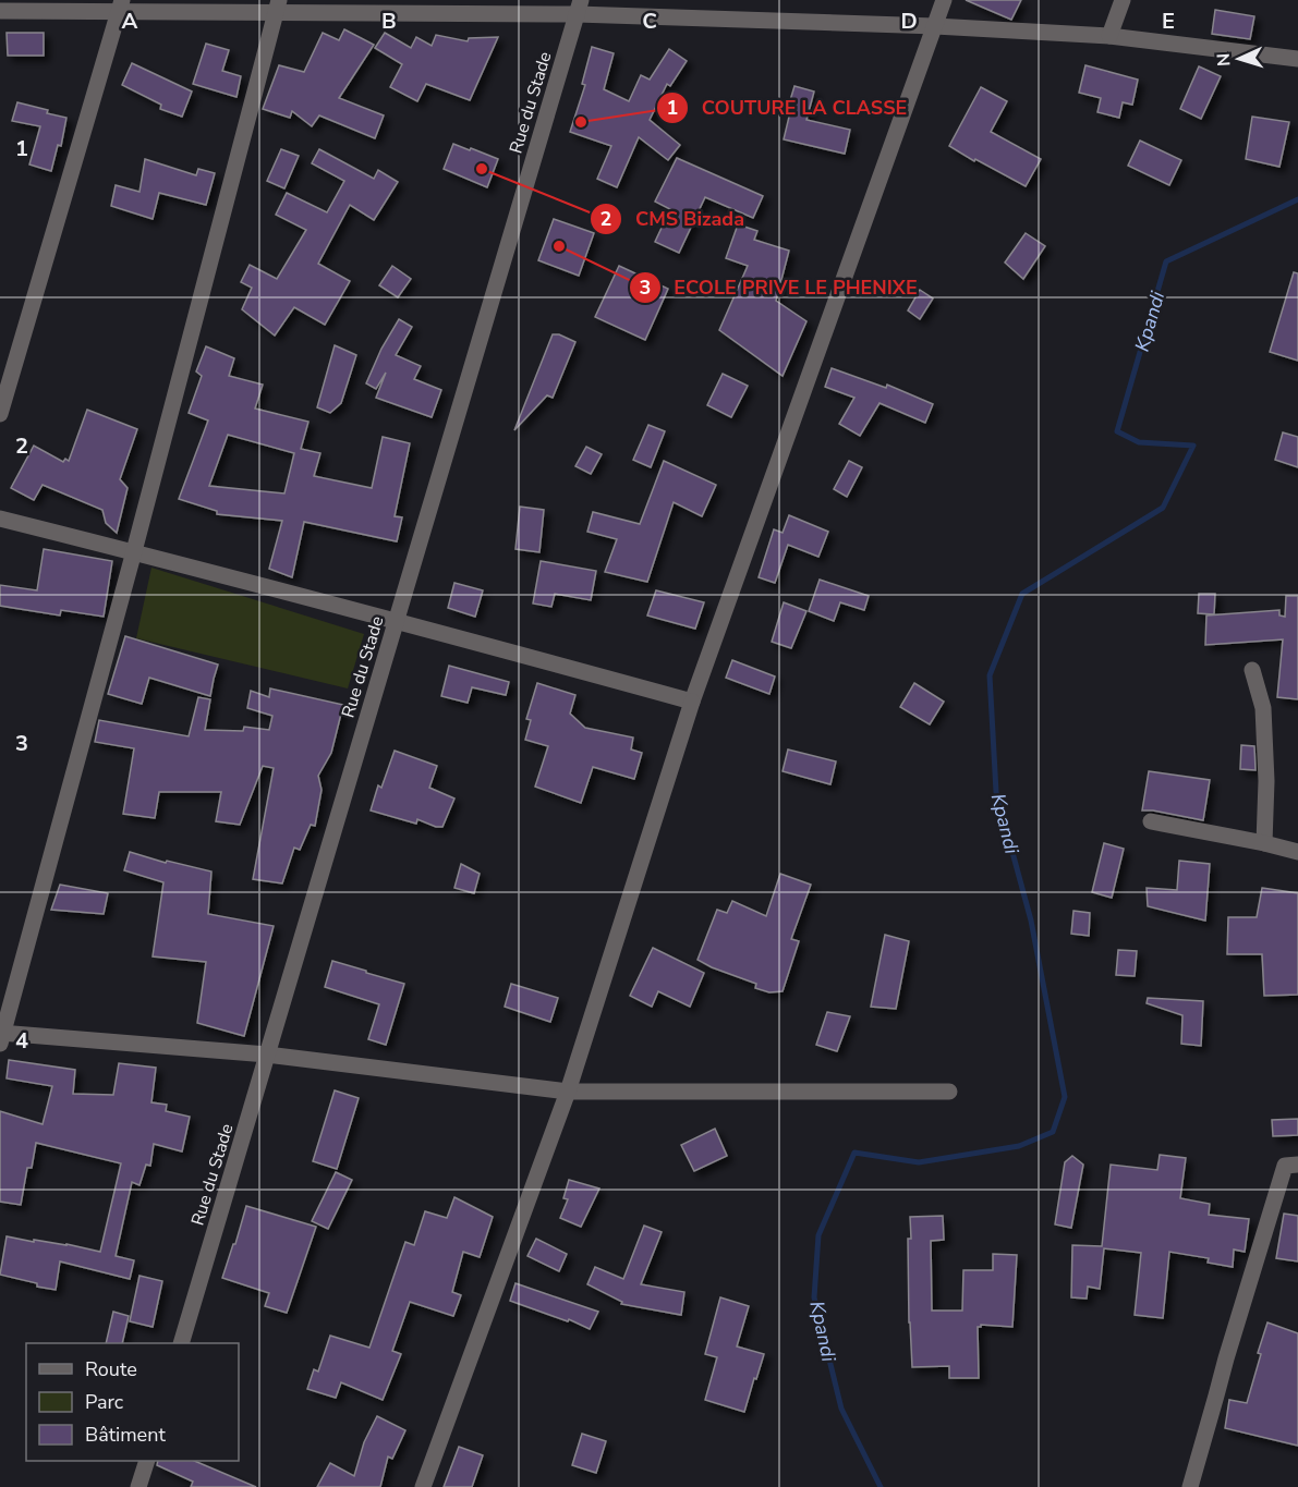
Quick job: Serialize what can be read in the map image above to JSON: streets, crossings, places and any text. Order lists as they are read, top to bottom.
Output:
{
  "streets": {
    "street": ["Rue du Stade"]
  },
  "water": ["Kpandi"],
  "places": ["COUTURE LA CLASSE", "CMS Bizada", "ECOLE PRIVE LE PHENIXE"],
  "legend": ["Route", "Parc", "Bâtiment"],
  "north": "left",
  "grid": {
    "columns": [
      "A",
      "B",
      "C",
      "D",
      "E"
    ],
    "rows": [
      "1",
      "2",
      "3",
      "4"
    ]
  }
}
